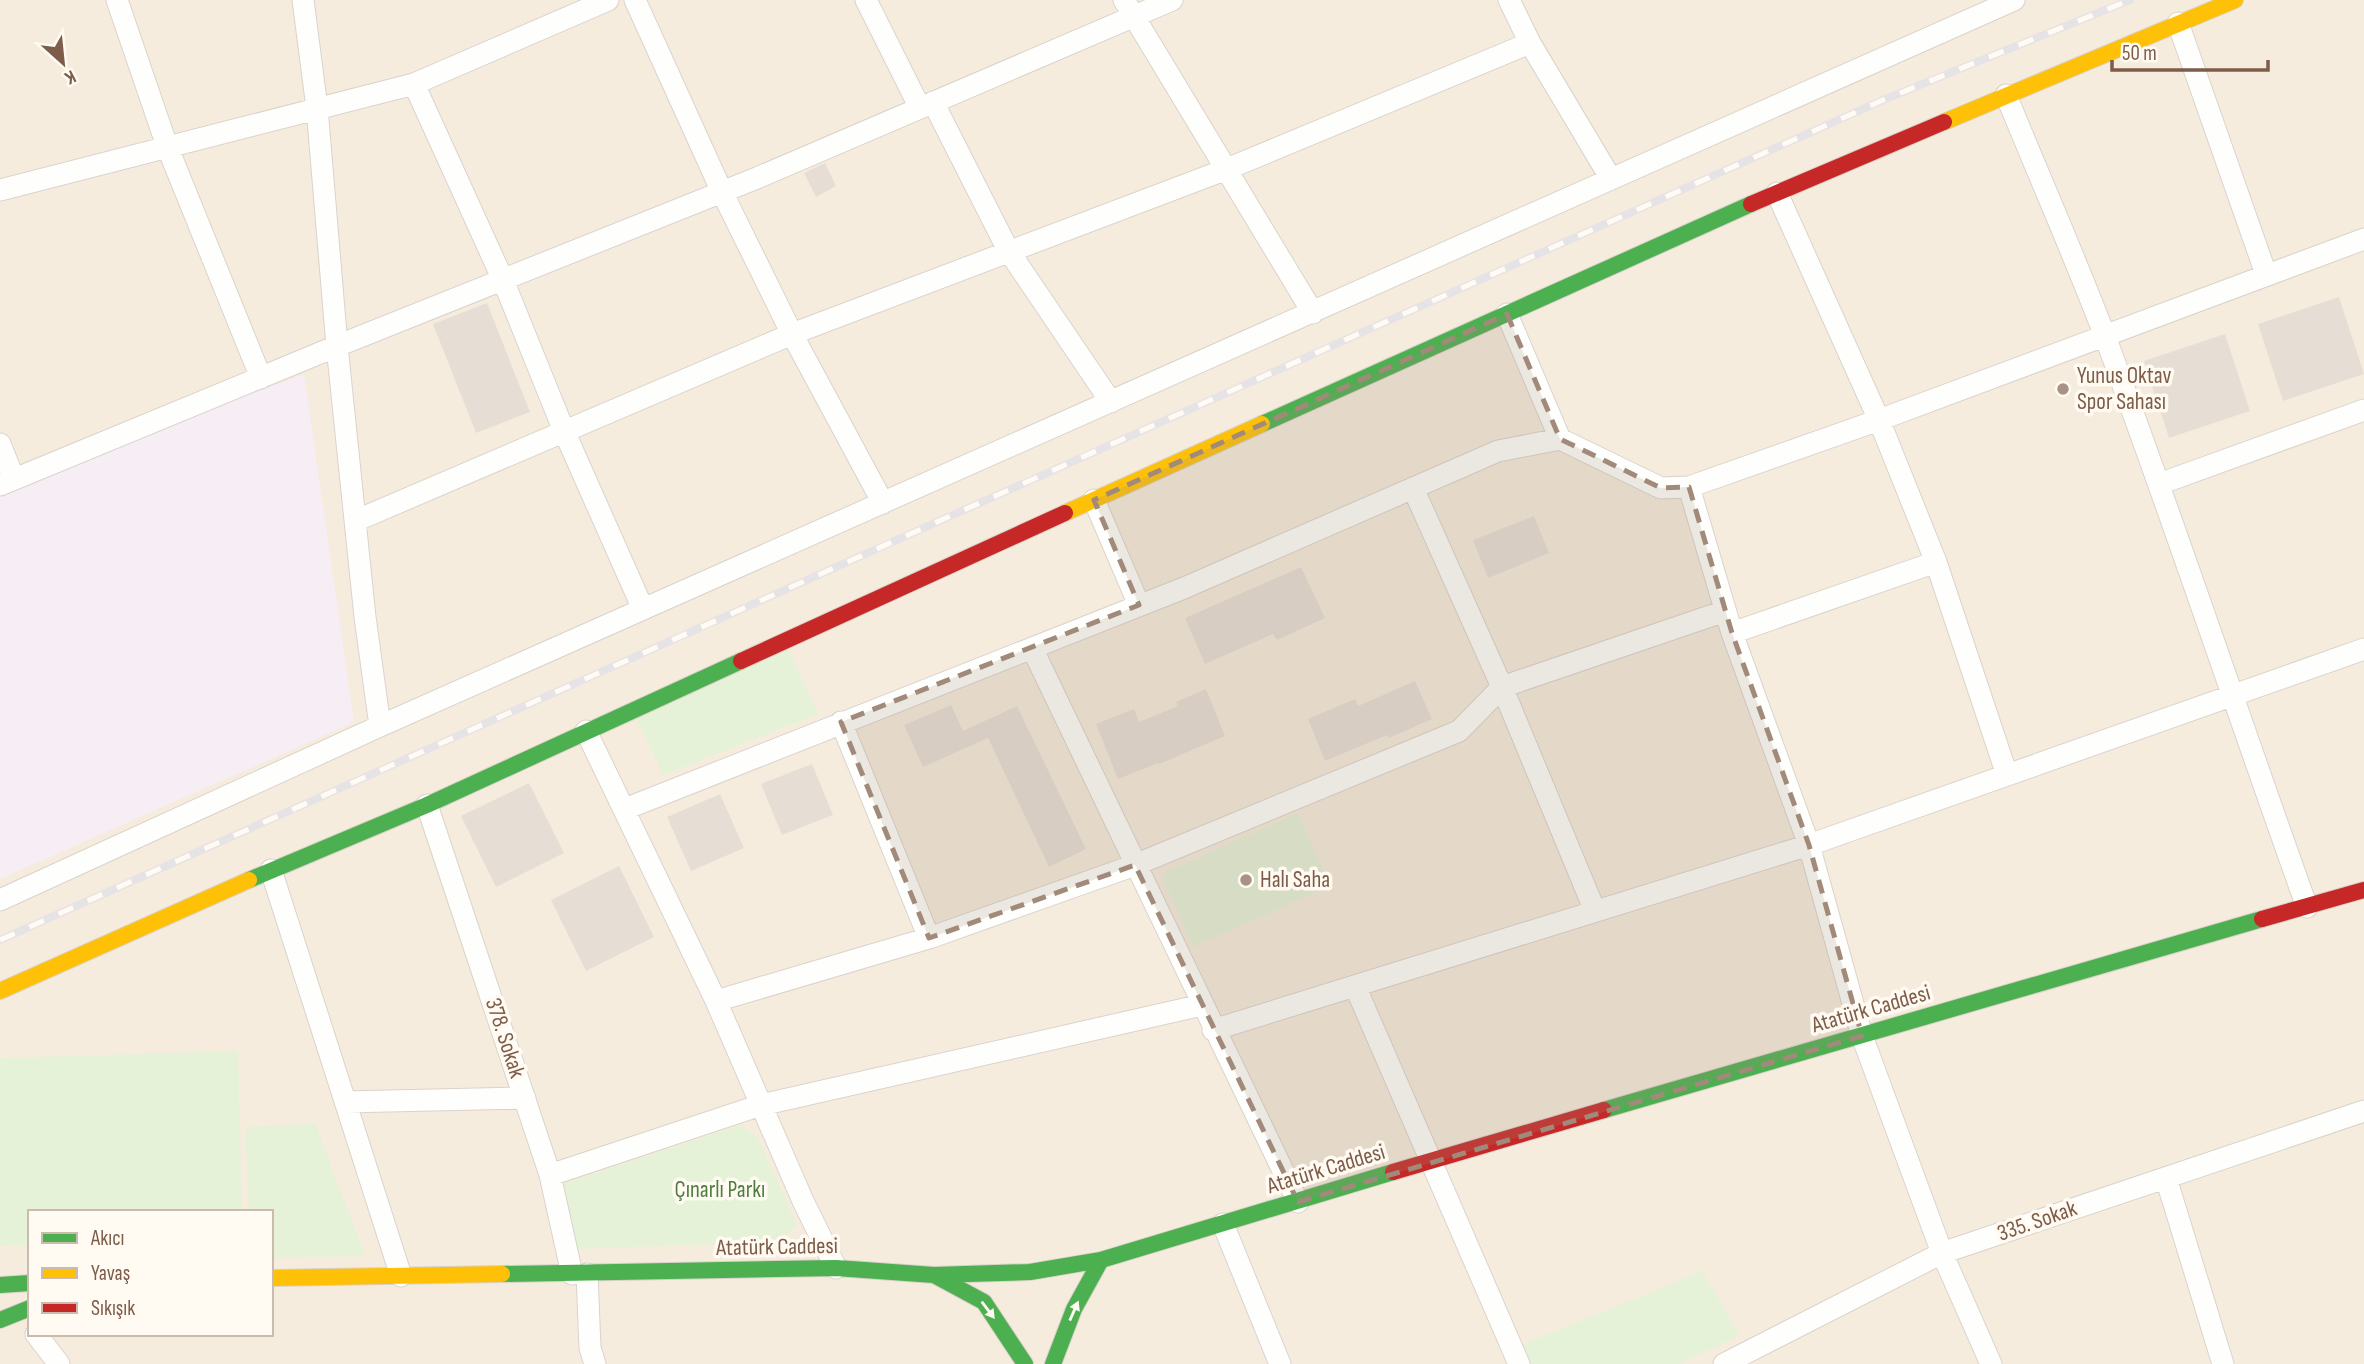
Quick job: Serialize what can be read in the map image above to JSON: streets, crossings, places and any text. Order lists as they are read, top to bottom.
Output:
{
  "streets": {
    "street": ["Atatürk Caddesi", "378. Sokak", "335. Sokak"]
  },
  "crossings": [
    ["Atatürk Caddesi", "378. Sokak"]
  ],
  "parks": ["Çınarlı Parkı"],
  "places": ["Yunus Oktav Spor Sahası", "Halı Saha"],
  "legend": ["Akıcı", "Yavaş", "Sıkışık"],
  "scale_bar": "50 m",
  "north": "bottom right"
}
